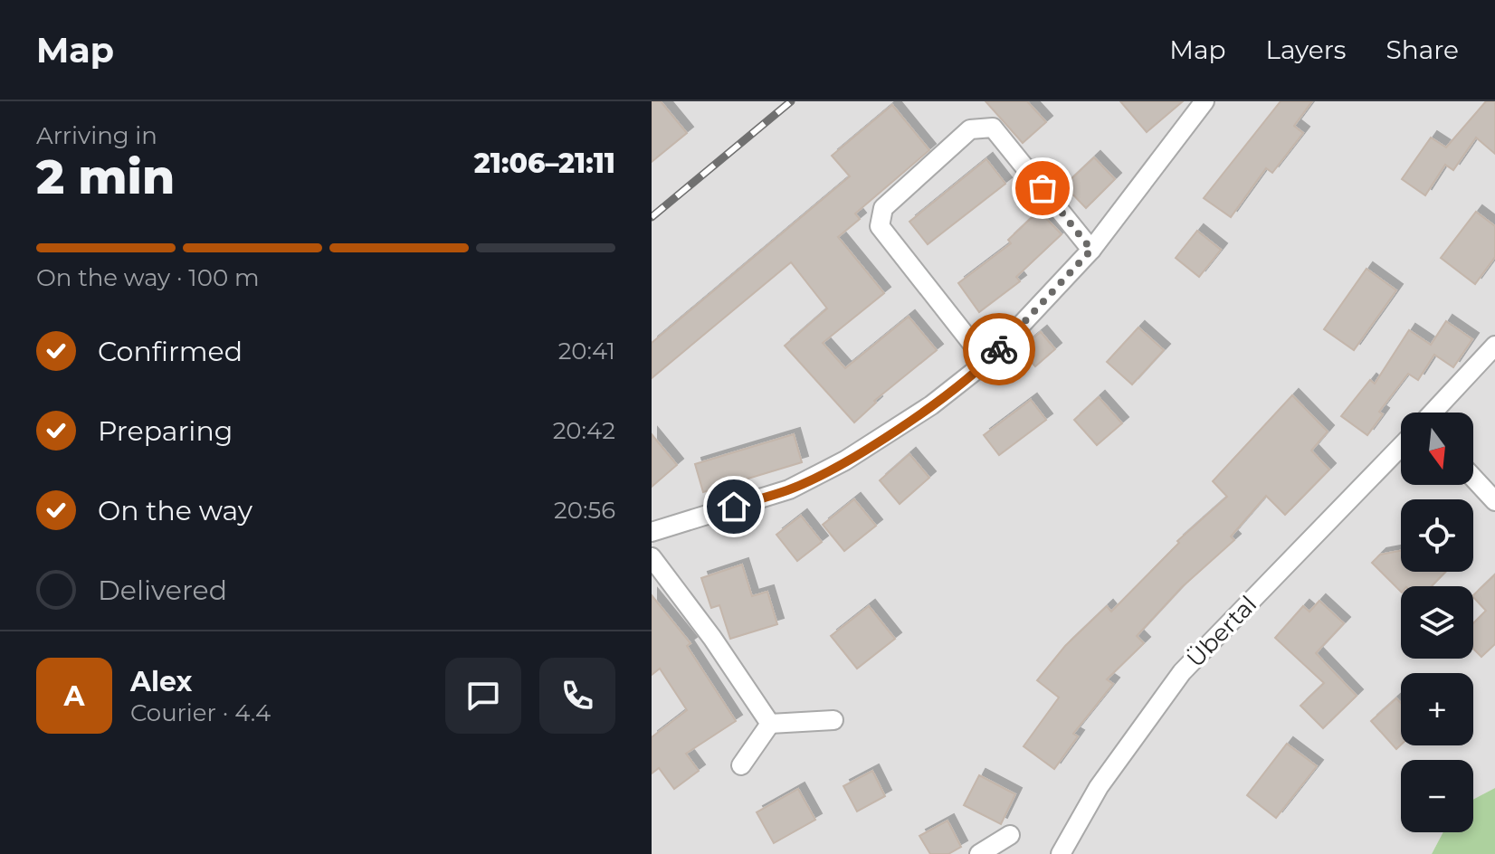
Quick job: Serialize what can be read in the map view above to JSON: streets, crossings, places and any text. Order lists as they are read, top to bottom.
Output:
{
  "streets": {
    "street": ["Übertal"]
  },
  "north": "bottom",
  "page": {
    "header": "Map",
    "nav": ["Map", "Layers", "Share"],
    "heading": ["2 min", "Arriving in", "21:06–21:11"],
    "panel": ["Alex", "Courier · 4.4"],
    "bar": "On the way · 100 m",
    "list": [
      ["Confirmed", "20:41"],
      ["Preparing", "20:42"],
      ["On the way", "20:56"],
      "Delivered"
    ],
    "map_buttons": ["+", "−"],
    "round": "A"
  }
}
